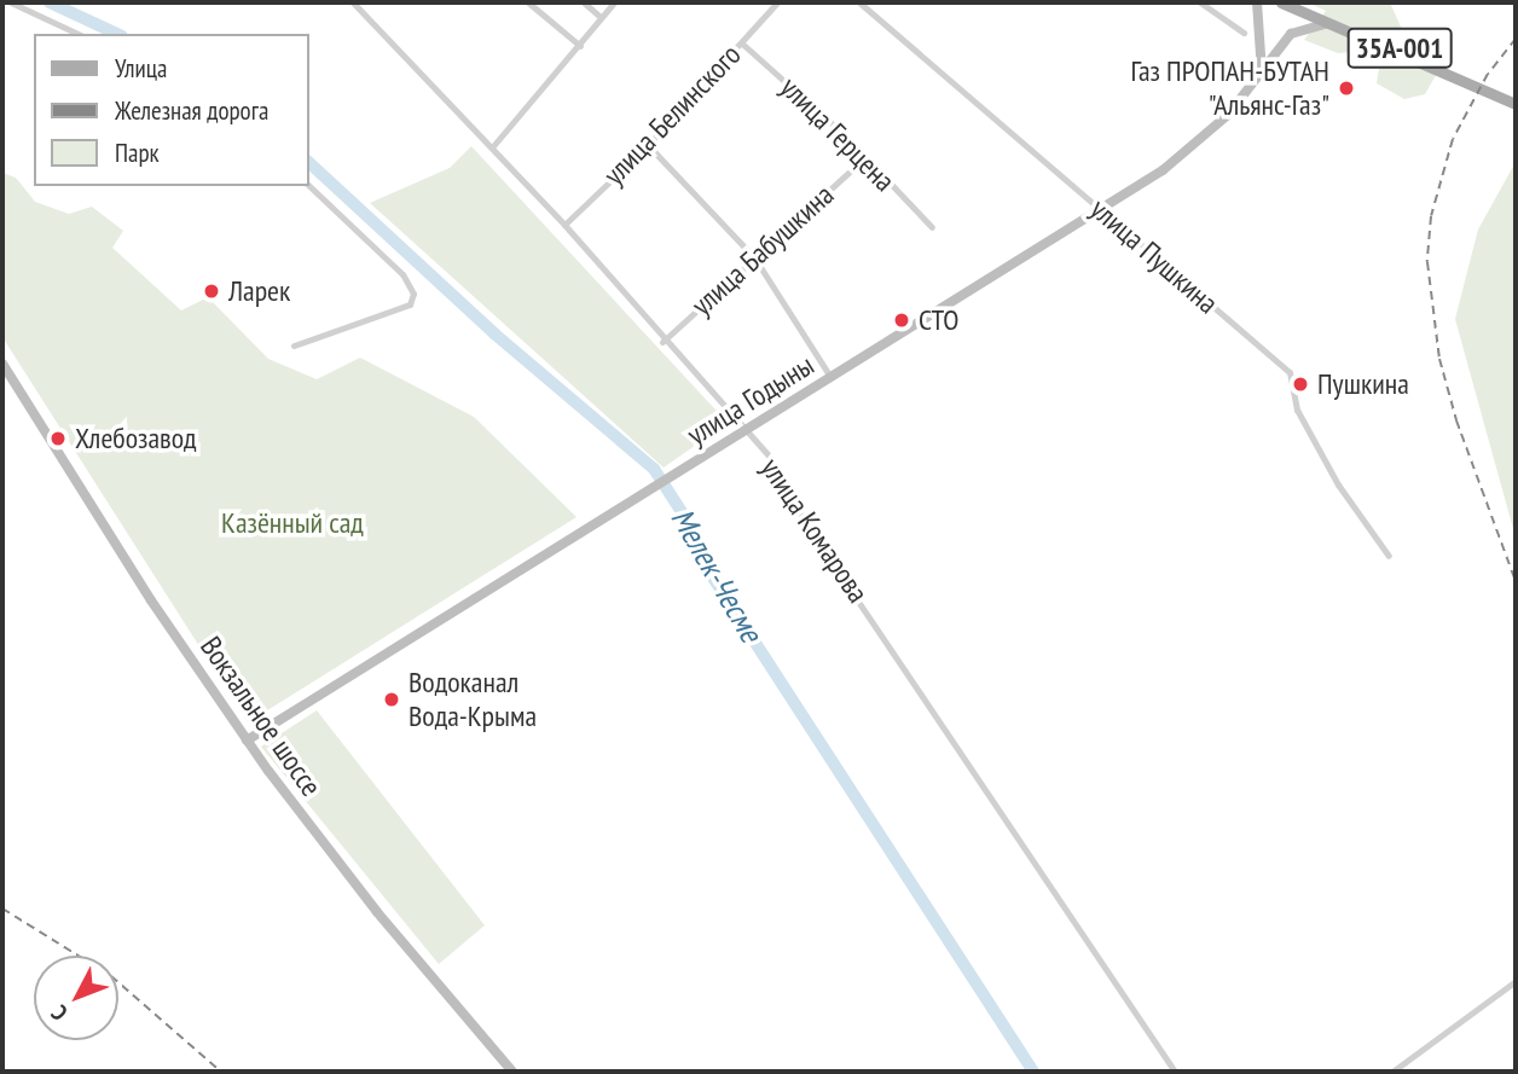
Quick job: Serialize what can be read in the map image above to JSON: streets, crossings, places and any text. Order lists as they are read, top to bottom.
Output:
{
  "streets": {
    "main road": ["35А-001", "улица Годыны", "Вокзальное шоссе"],
    "street": [
      "улица Белинского",
      "улица Герцена",
      "улица Бабушкина",
      "улица Пушкина",
      "улица Комарова"
    ]
  },
  "crossings": [
    ["35А-001", "улица Годыны"],
    ["улица Белинского", "улица Герцена"],
    ["улица Белинского", "улица Комарова"],
    ["улица Герцена", "улица Бабушкина"],
    ["улица Бабушкина", "улица Комарова"],
    ["улица Пушкина", "улица Годыны"],
    ["улица Годыны", "улица Комарова"],
    ["улица Годыны", "Вокзальное шоссе"]
  ],
  "water": ["Мелек-Чесме"],
  "parks": ["Казённый сад"],
  "places": [
    "Газ ПРОПАН-БУТАН \"Альянс-Газ\"",
    "Ларек",
    "СТО",
    "Пушкина",
    "Хлебозавод",
    "Водоканал Вода-Крыма"
  ],
  "legend": ["Улица", "Железная дорога", "Парк"],
  "north": "bottom left"
}
